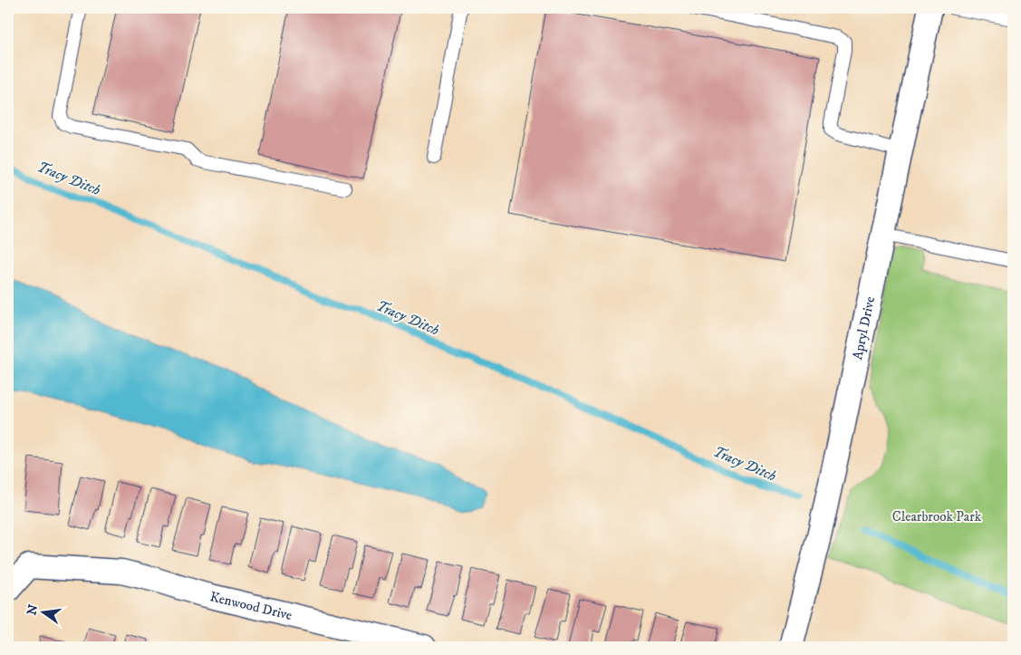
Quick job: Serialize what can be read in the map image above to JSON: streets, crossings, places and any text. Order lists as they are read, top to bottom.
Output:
{
  "streets": {
    "street": ["Apryl Drive", "Kenwood Drive"]
  },
  "water": ["Tracy Ditch"],
  "parks": ["Clearbrook Park"],
  "north": "left"
}
